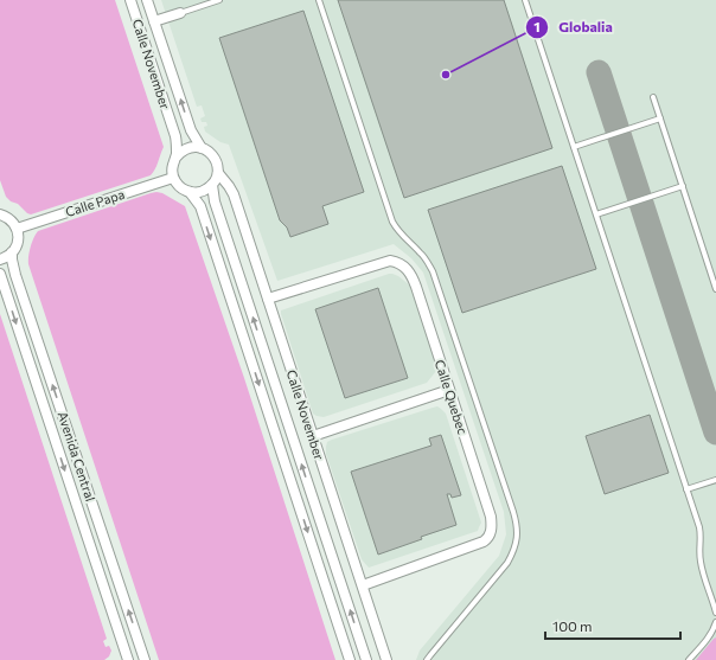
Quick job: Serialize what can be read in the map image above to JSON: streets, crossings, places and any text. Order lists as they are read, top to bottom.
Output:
{
  "streets": {
    "street": [
      "Calle November",
      "Calle Papa",
      "Calle Quebec",
      "Avenida Central"
    ]
  },
  "crossings": [
    ["Calle November", "Calle Papa"],
    ["Calle November", "Calle Quebec"]
  ],
  "places": ["Globalia"],
  "scale_bar": "100 m"
}
